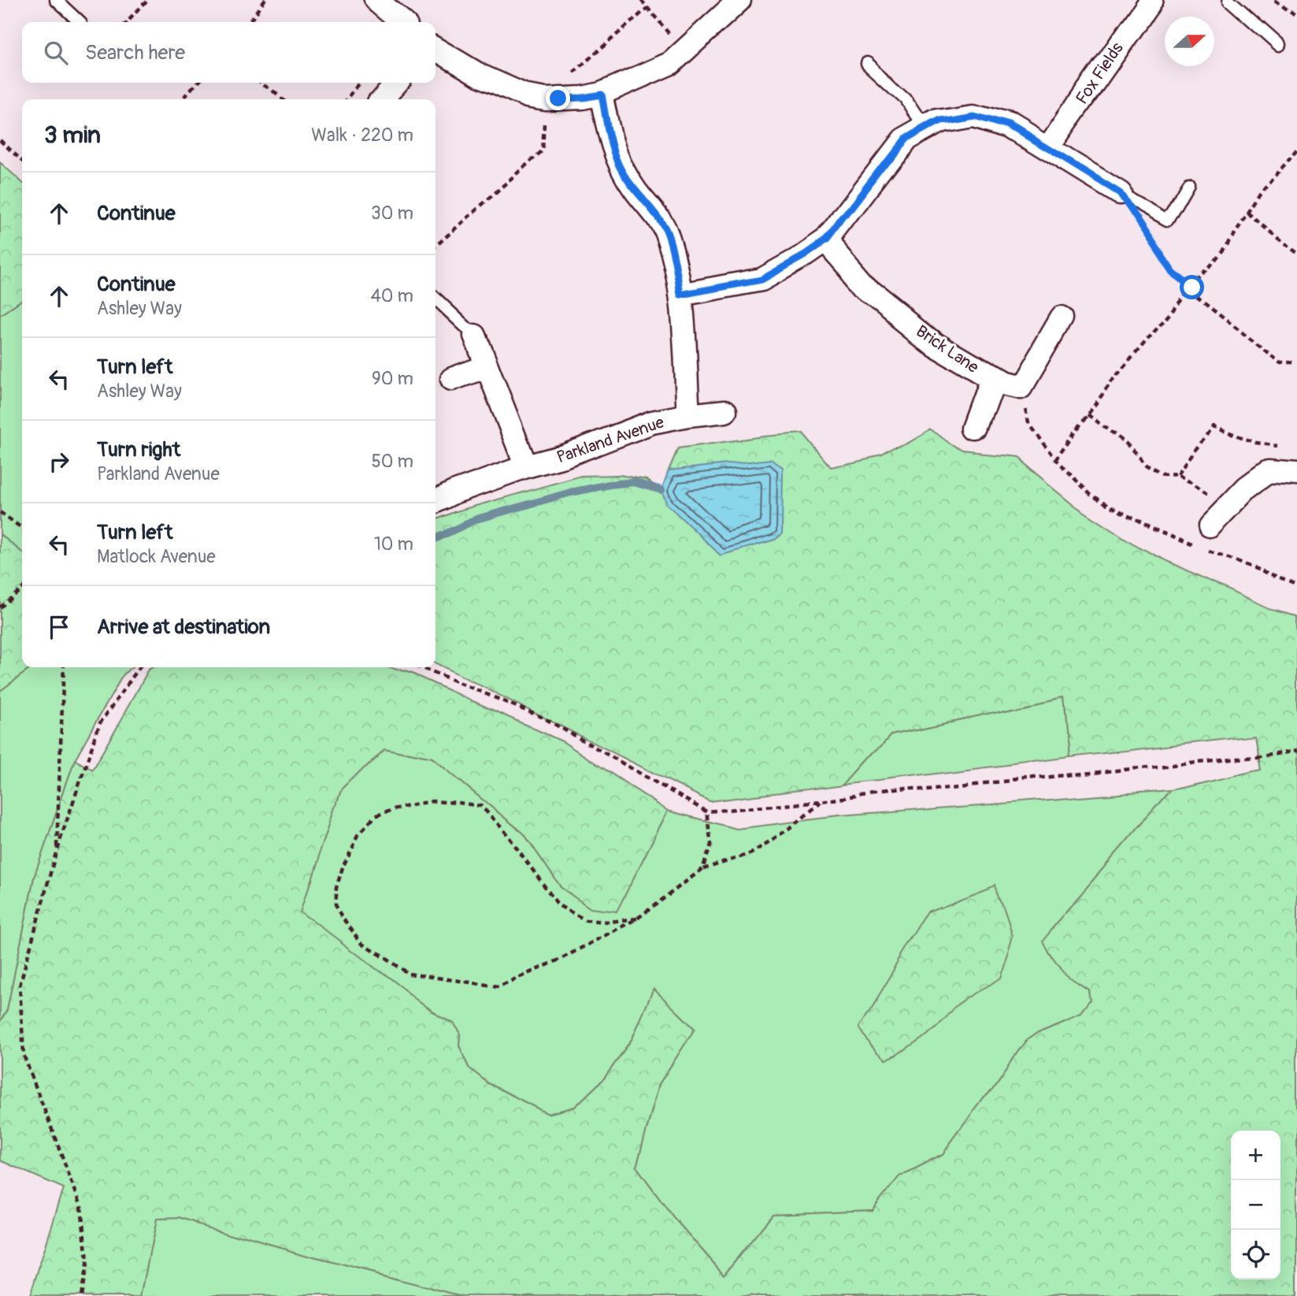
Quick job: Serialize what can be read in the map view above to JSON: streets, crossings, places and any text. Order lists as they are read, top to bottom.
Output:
{
  "streets": {
    "street": ["Fox Fields", "Brick Lane", "Parkland Avenue"]
  },
  "north": "right",
  "page": {
    "search": "Search here",
    "heading": ["3 min", "Walk · 220 m"],
    "list": [
      ["Continue", "30 m"],
      ["Continue", "Ashley Way", "40 m"],
      ["Turn left", "Ashley Way", "90 m"],
      ["Turn right", "Parkland Avenue", "50 m"],
      ["Turn left", "Matlock Avenue", "10 m"],
      "Arrive at destination"
    ],
    "map_buttons": ["+", "−"]
  }
}
